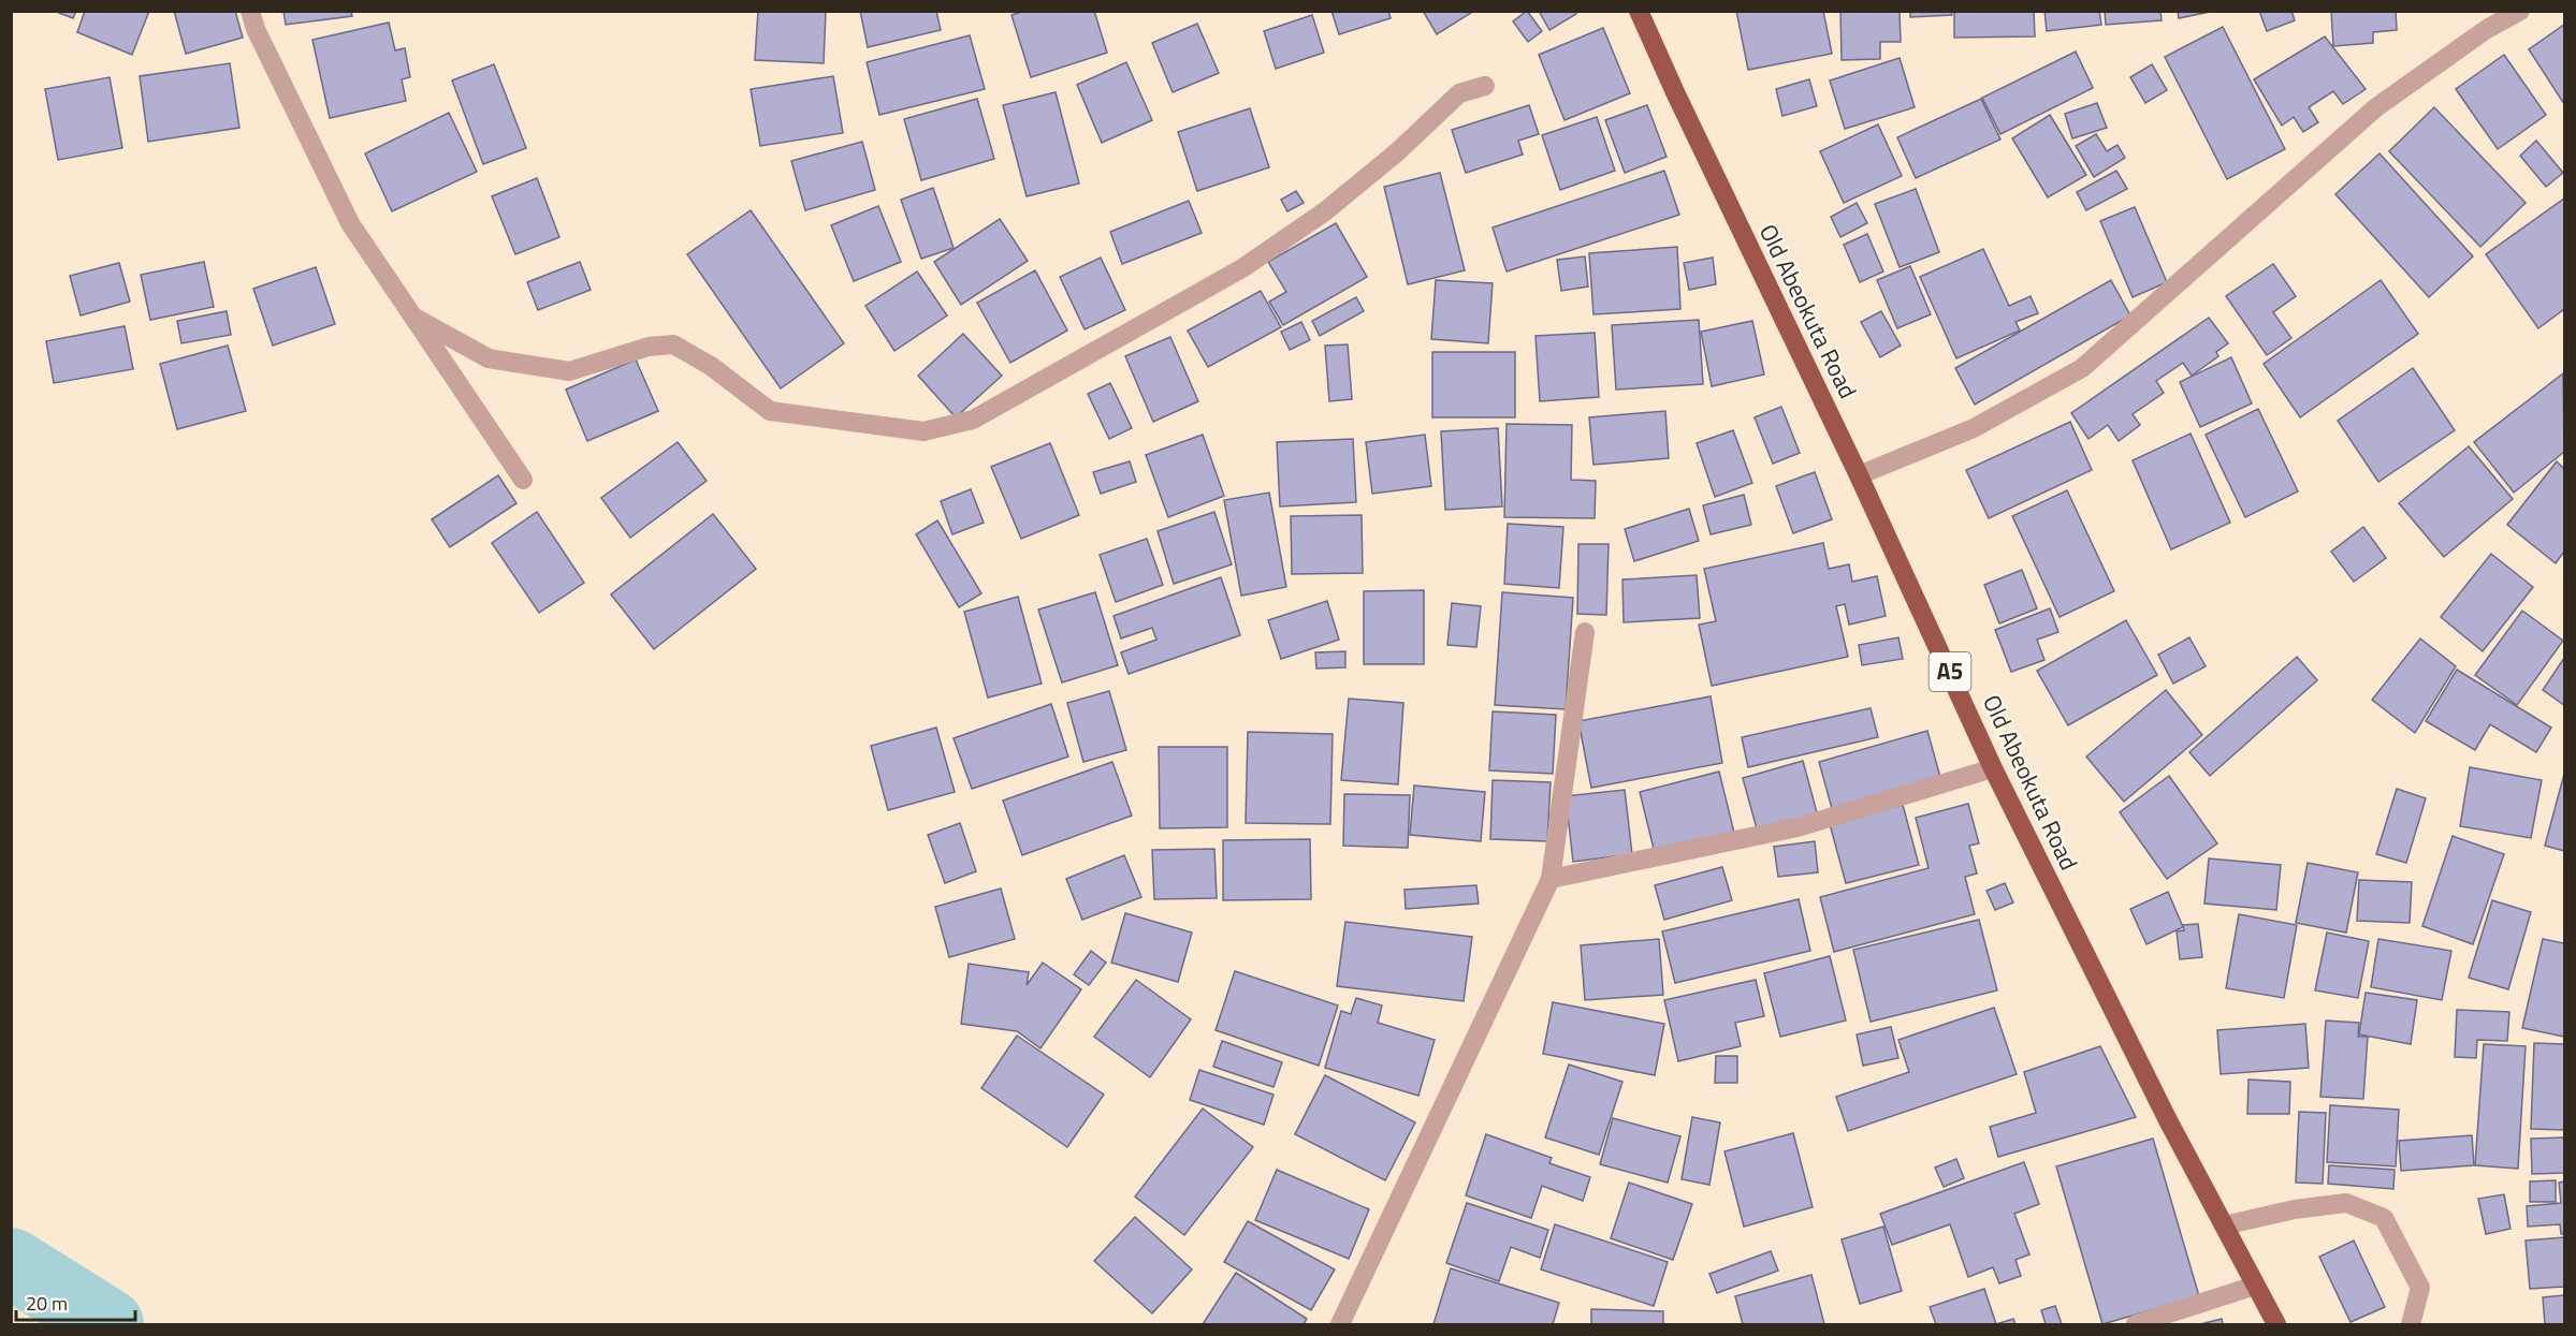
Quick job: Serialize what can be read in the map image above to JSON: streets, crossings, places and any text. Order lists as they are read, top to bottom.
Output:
{
  "streets": {
    "highway": ["Old Abeokuta Road", "A5"]
  },
  "scale_bar": "20 m"
}
